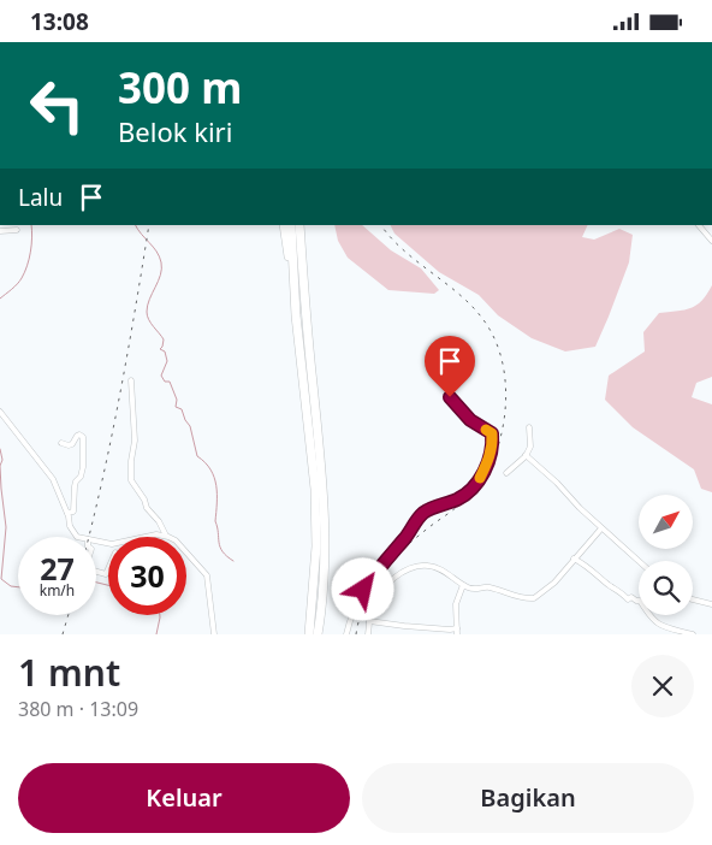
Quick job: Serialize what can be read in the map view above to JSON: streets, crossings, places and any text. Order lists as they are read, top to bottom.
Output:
{
  "north": "top right",
  "page": {
    "status": "13:08",
    "turn": ["300 m", "Belok kiri"],
    "then": "Lalu",
    "speed": "27 km/h",
    "limit": "30",
    "heading": ["1 mnt", "380 m · 13:09"],
    "buttons": ["Keluar", "Bagikan"]
  }
}
